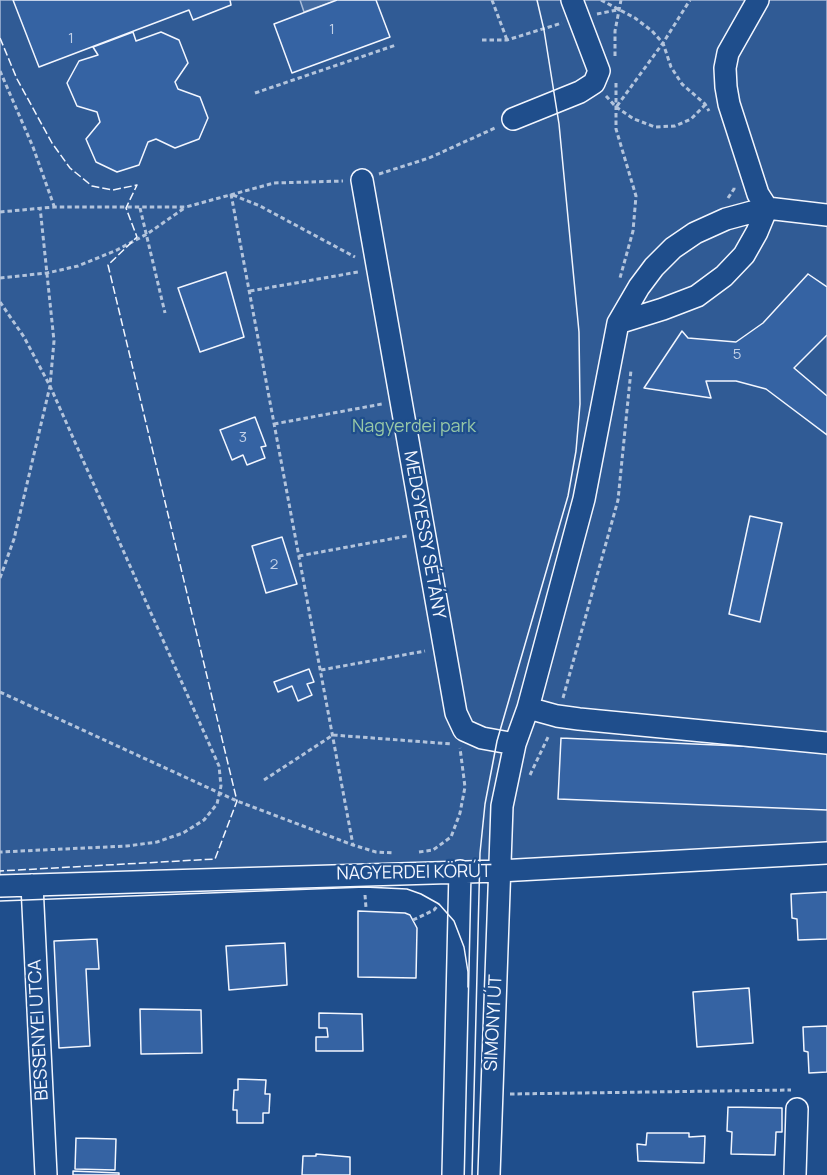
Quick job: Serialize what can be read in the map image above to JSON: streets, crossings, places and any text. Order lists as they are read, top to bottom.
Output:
{
  "streets": {
    "street": [
      "MEDGYESSY SÉTÁNY",
      "NAGYERDEI KÖRÚT",
      "SIMONYI ÚT",
      "BESSENYEI UTCA"
    ]
  },
  "crossings": [
    ["NAGYERDEI KÖRÚT", "SIMONYI ÚT"],
    ["NAGYERDEI KÖRÚT", "BESSENYEI UTCA"]
  ],
  "parks": ["Nagyerdei park"],
  "house_numbers": [
    "1",
    "1",
    "5",
    "3",
    "2"
  ]
}
